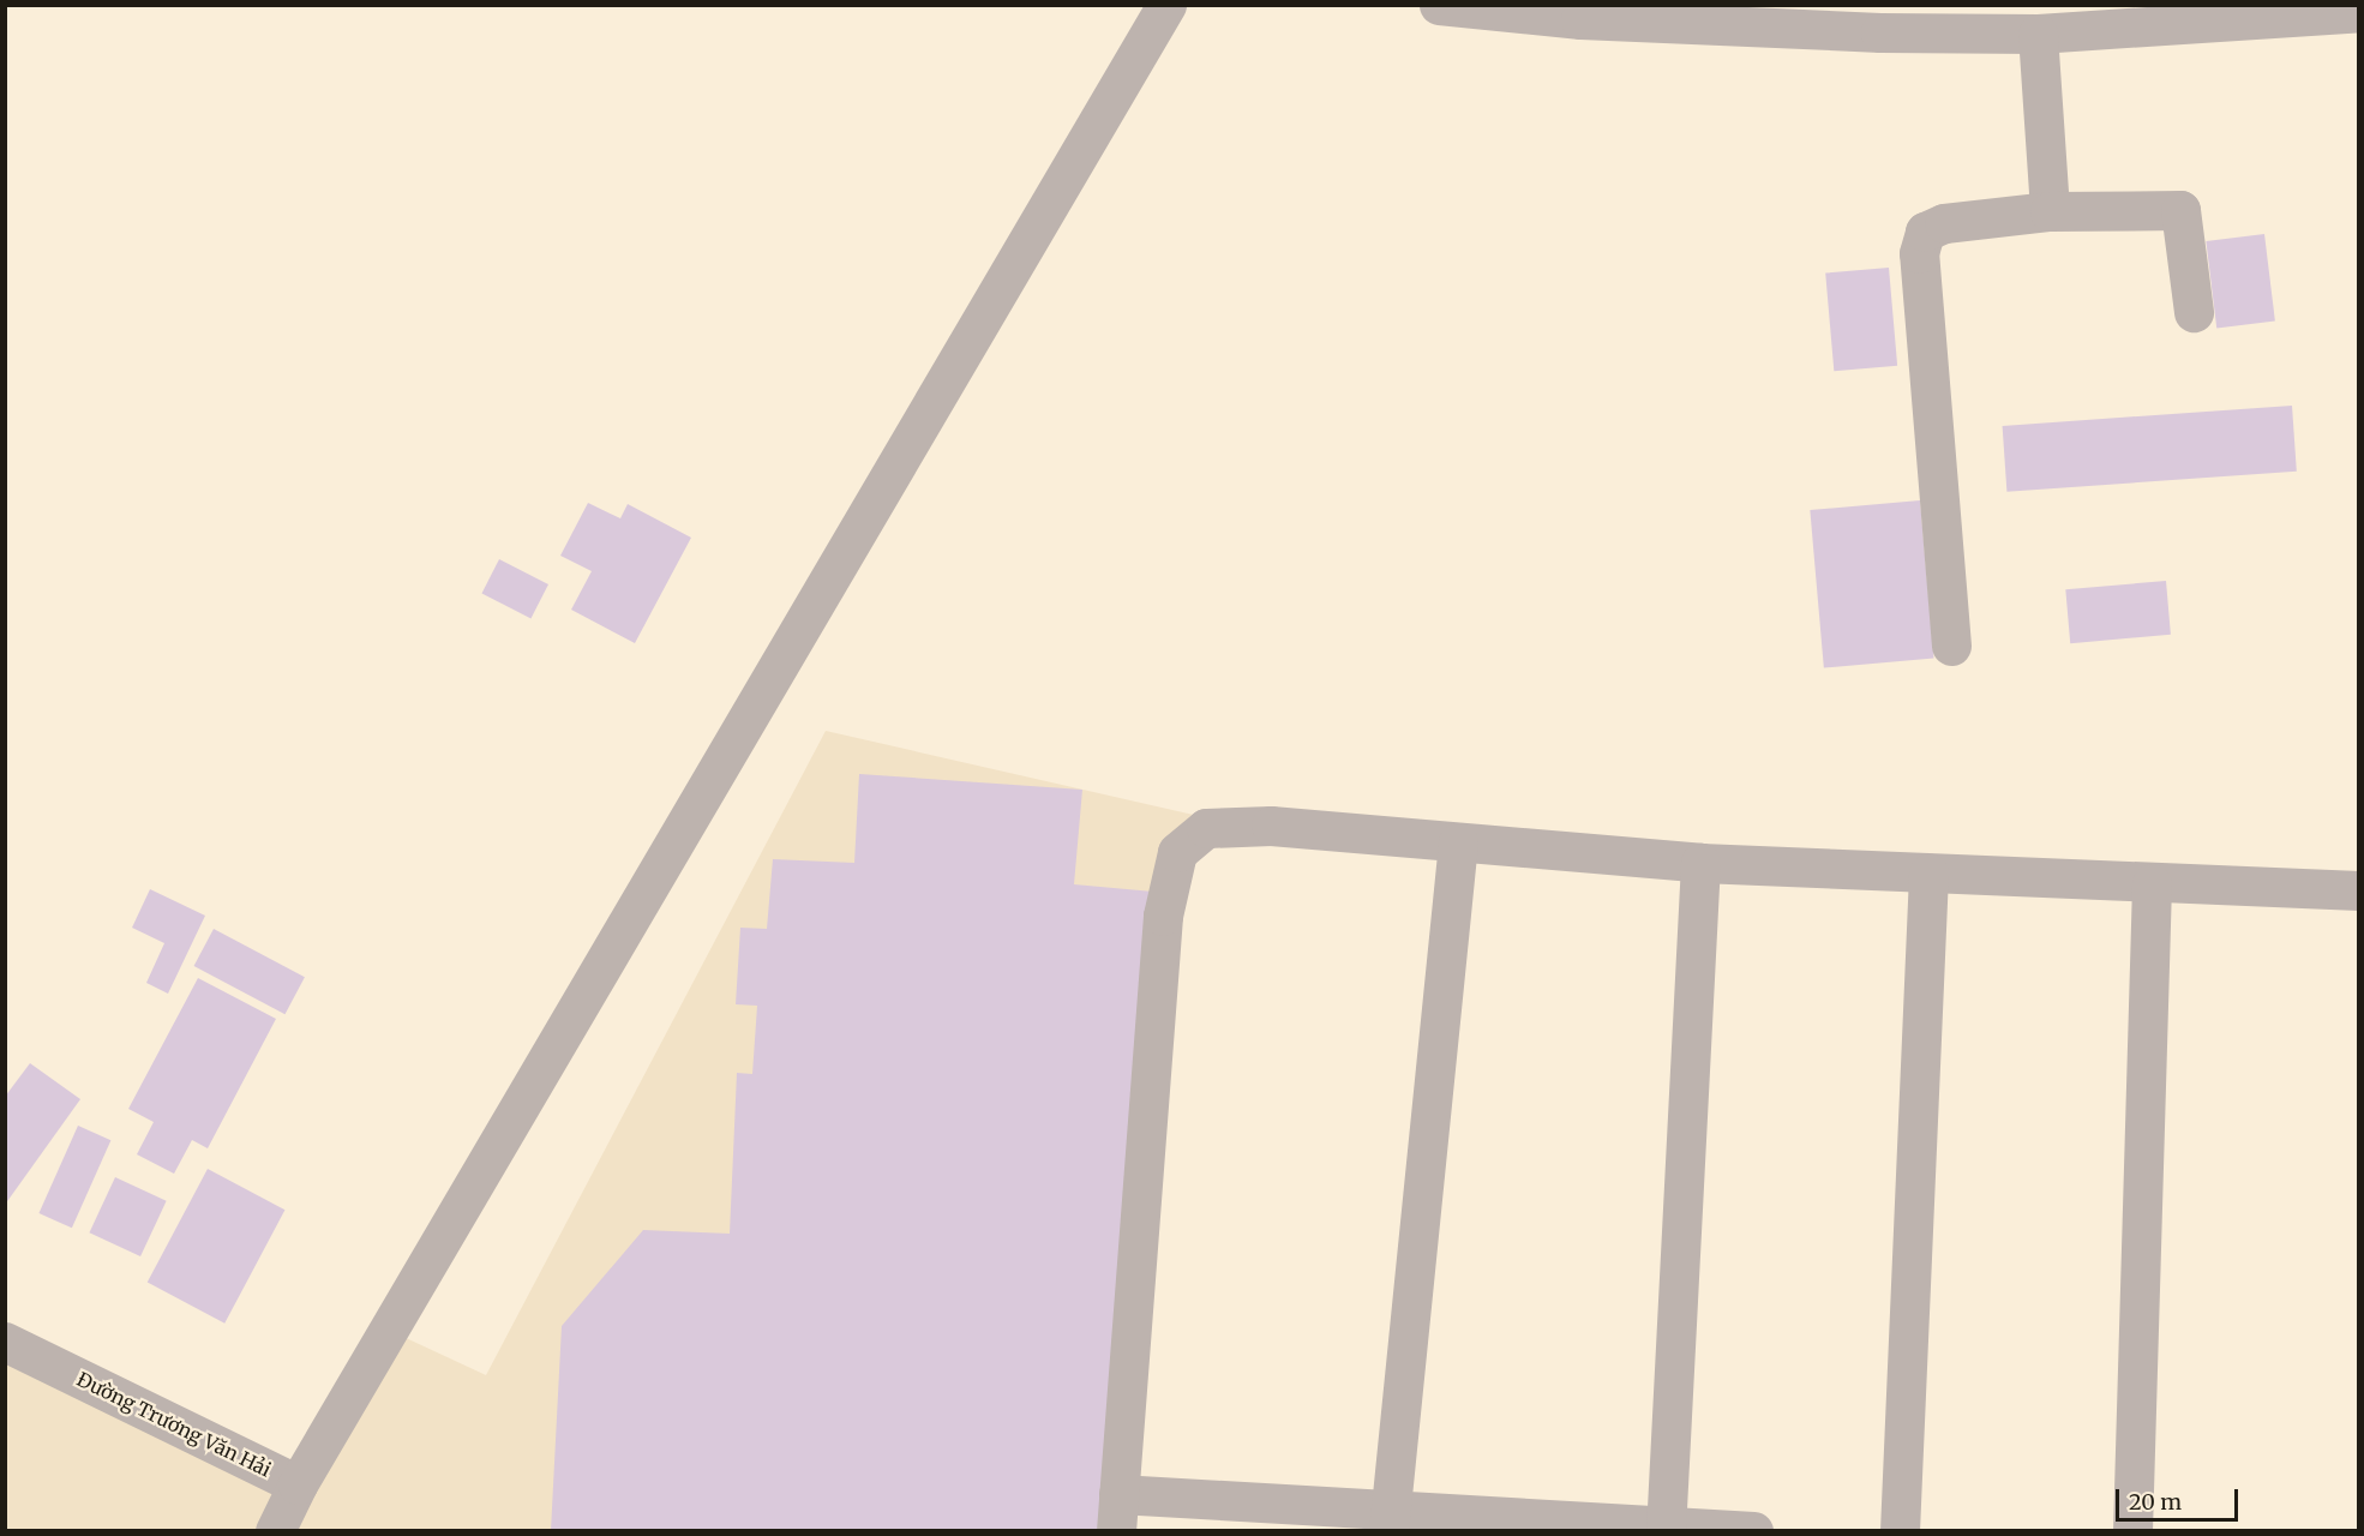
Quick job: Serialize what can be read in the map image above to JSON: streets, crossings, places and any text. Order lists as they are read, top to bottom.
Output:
{
  "streets": {
    "street": ["Đường Trương Văn Hải"]
  },
  "scale_bar": "20 m"
}
